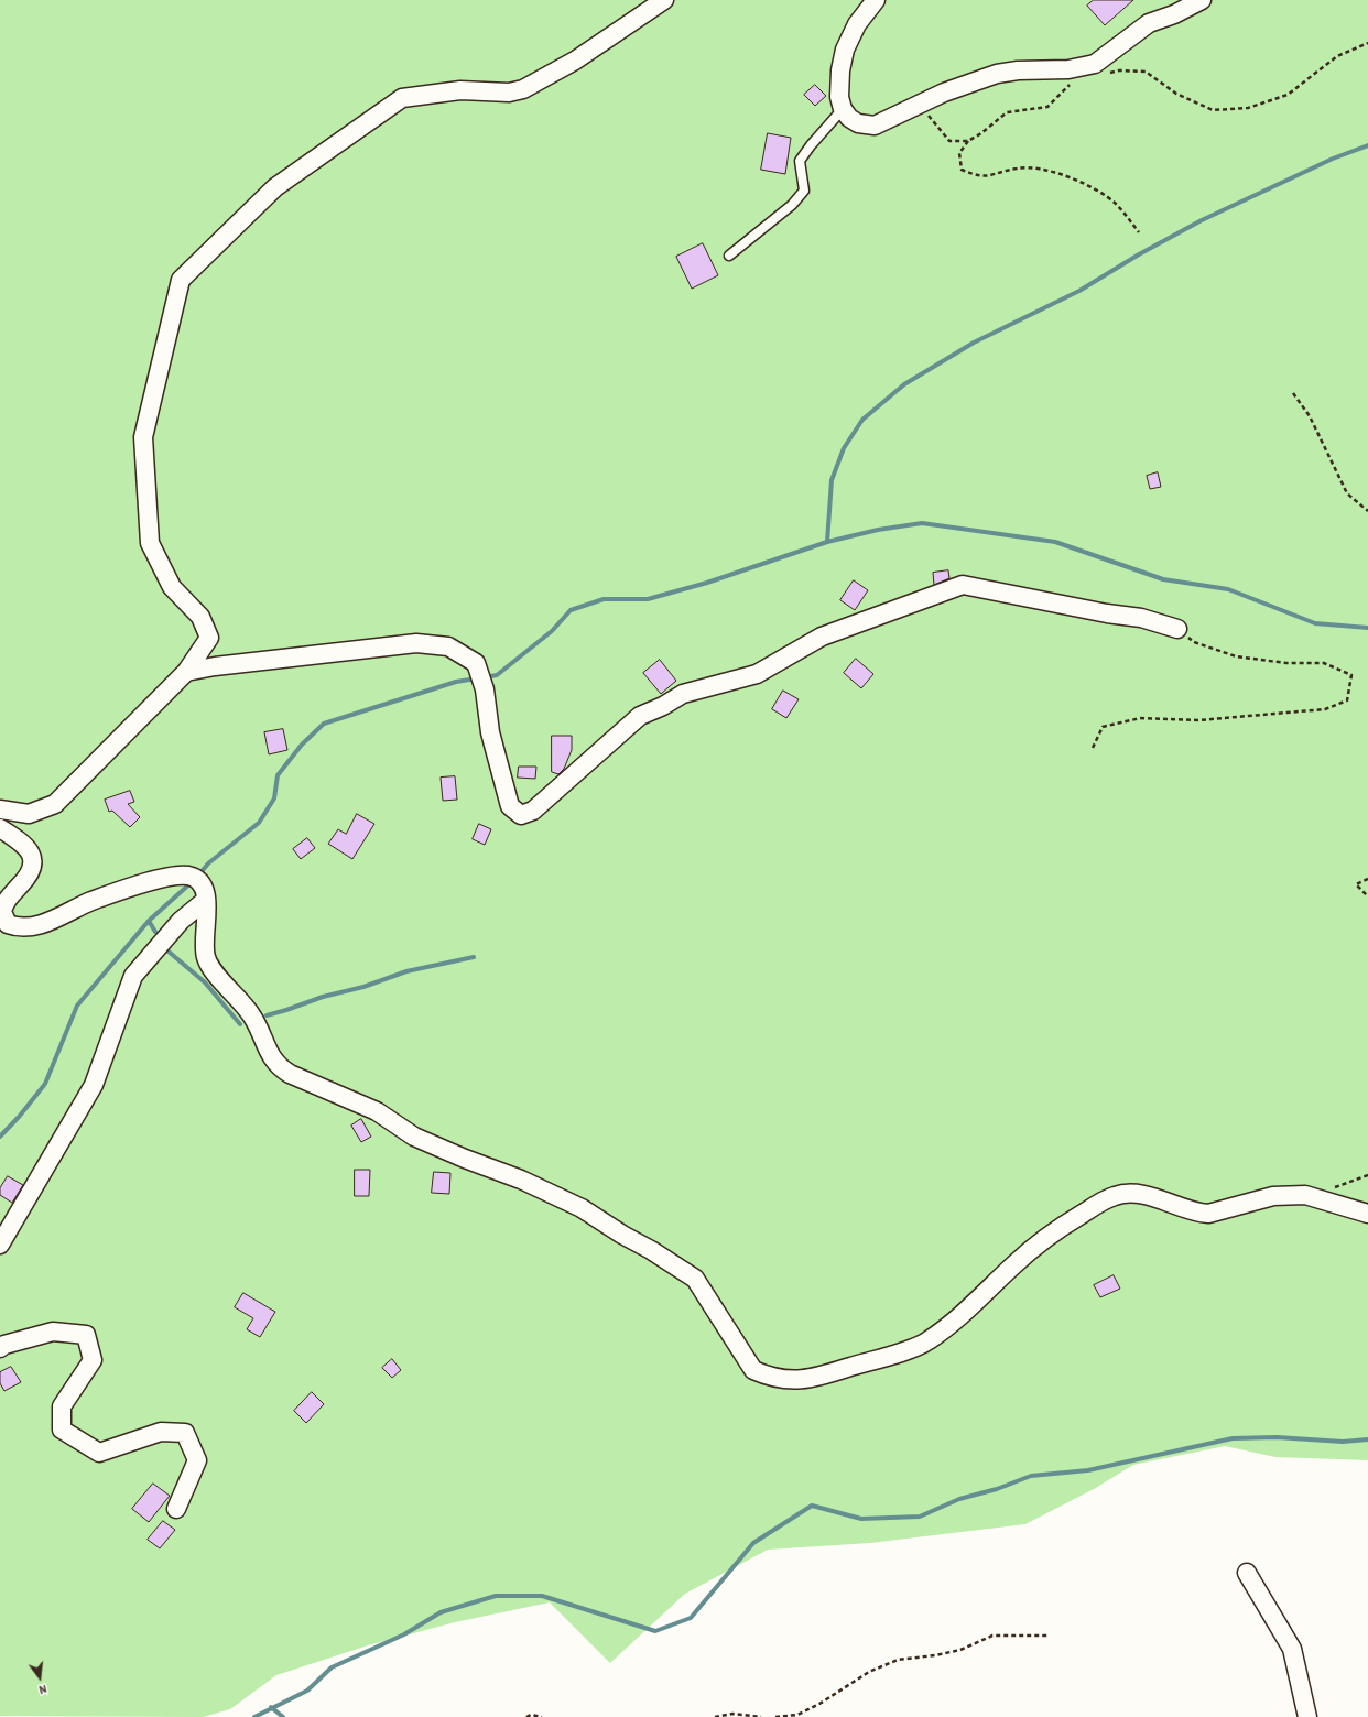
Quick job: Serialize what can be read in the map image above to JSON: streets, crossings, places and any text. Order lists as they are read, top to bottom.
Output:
{
  "north": "bottom"
}
